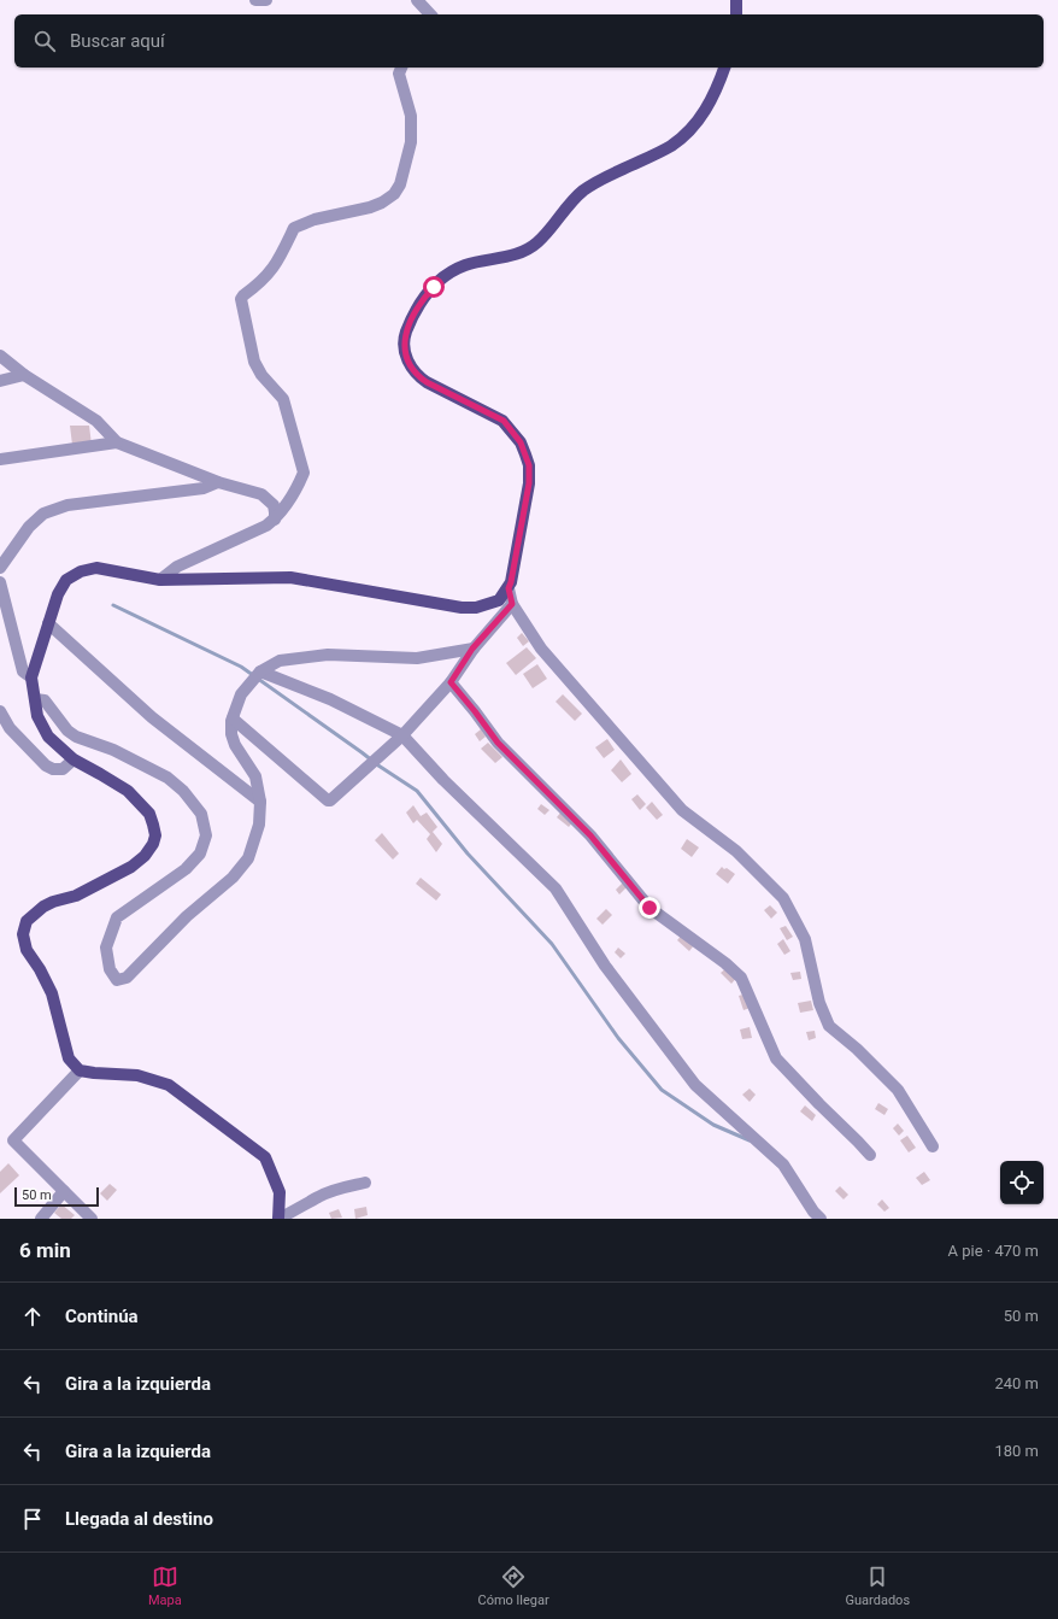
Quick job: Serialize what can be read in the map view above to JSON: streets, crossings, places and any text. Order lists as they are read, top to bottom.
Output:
{
  "scale_bar": "50 m",
  "page": {
    "search": "Buscar aquí",
    "scale": "50 m",
    "heading": ["6 min", "A pie · 470 m"],
    "list": [
      ["Continúa", "50 m"],
      ["Gira a la izquierda", "240 m"],
      ["Gira a la izquierda", "180 m"],
      "Llegada al destino"
    ],
    "nav": ["Mapa", "Cómo llegar", "Guardados"]
  }
}
